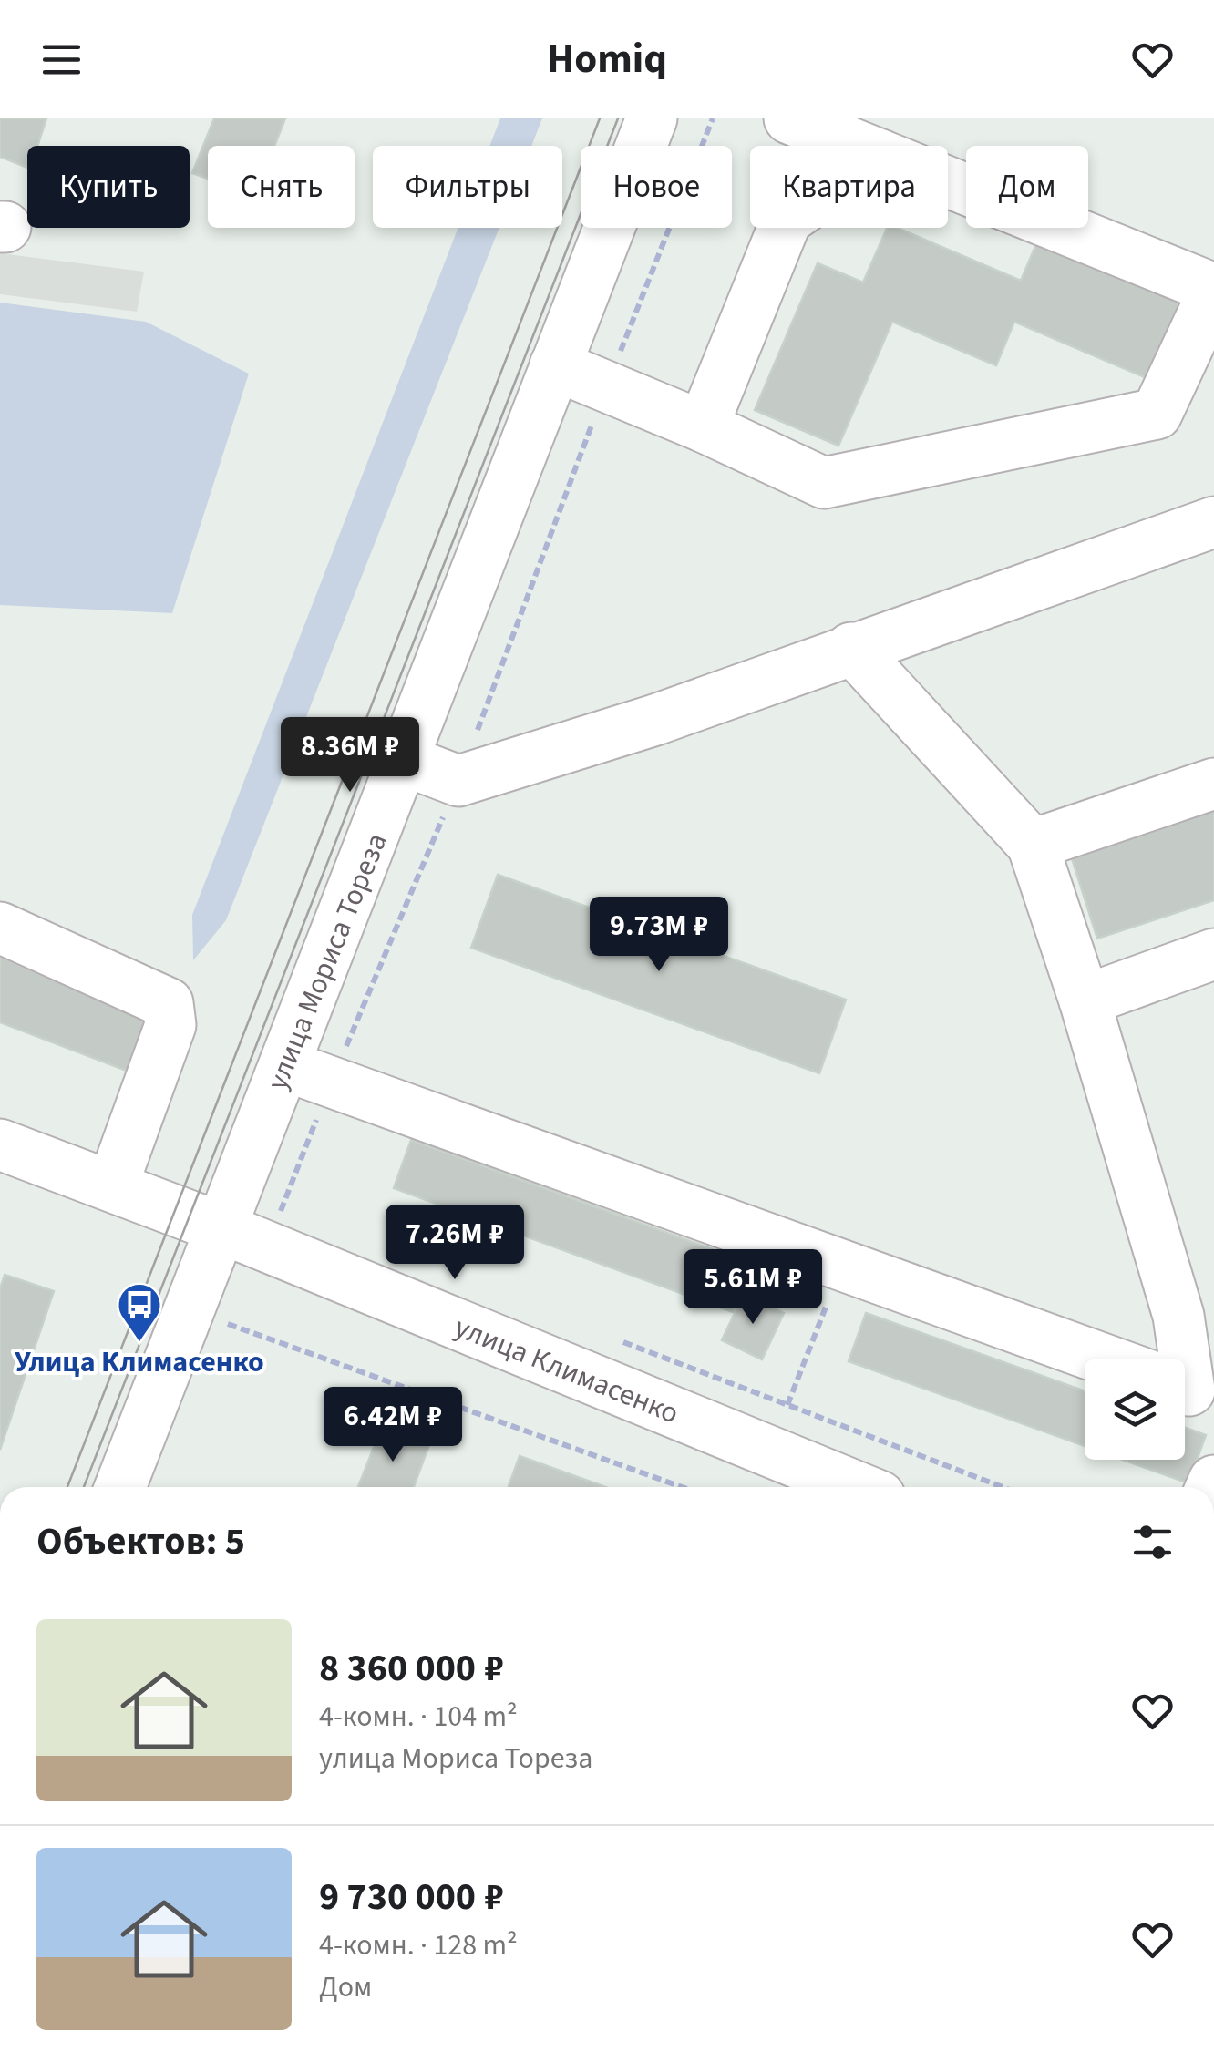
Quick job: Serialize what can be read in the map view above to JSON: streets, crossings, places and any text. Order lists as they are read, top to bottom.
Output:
{
  "streets": {
    "street": ["улица Мориса Тореза", "улица Климасенко"]
  },
  "crossings": [
    ["улица Мориса Тореза", "улица Климасенко"]
  ],
  "places": {
    "bus stop": ["Улица Климасенко"]
  },
  "page": {
    "header": "Homiq",
    "chip": [
      "Купить",
      "Снять",
      "Фильтры",
      "Новое",
      "Квартира",
      "Дом"
    ],
    "price": [
      "8.36M ₽",
      "9.73M ₽",
      "7.26M ₽",
      "5.61M ₽",
      "6.42M ₽"
    ],
    "heading": "Объектов: 5",
    "list": [
      {
        "name": "8 360 000 ₽",
        "note": "4-комн. · 104 m² · улица Мориса Тореза"
      },
      {
        "name": "9 730 000 ₽",
        "note": "4-комн. · 128 m² · Дом"
      }
    ]
  }
}
